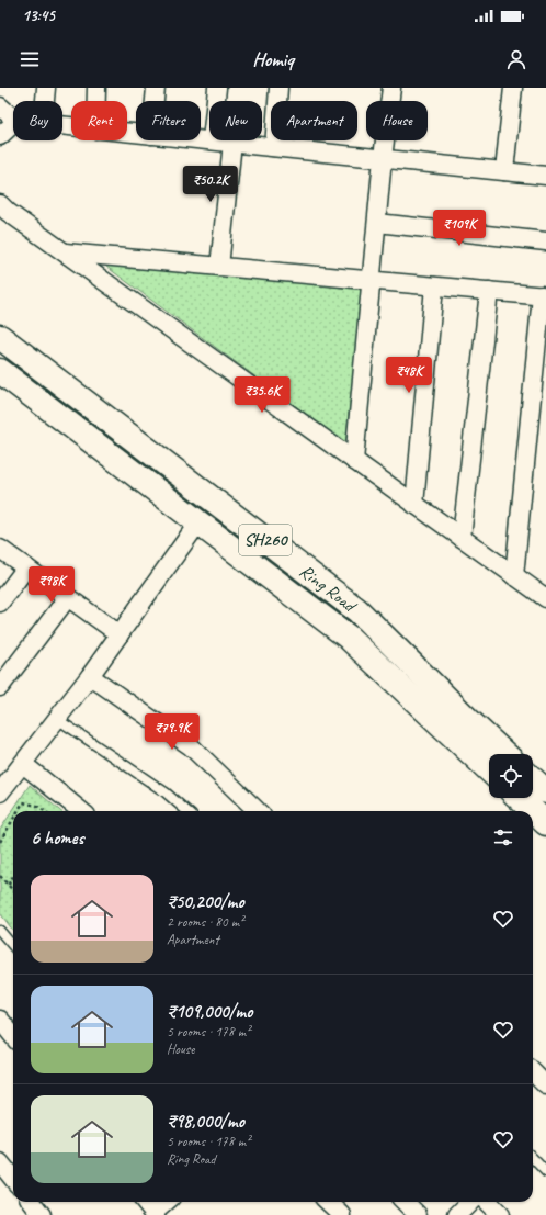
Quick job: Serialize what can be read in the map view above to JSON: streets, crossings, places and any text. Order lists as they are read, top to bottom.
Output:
{
  "streets": {
    "highway": ["SH260", "Ring Road"]
  },
  "page": {
    "status": "13:45",
    "header": "Homiq",
    "chip": [
      "Buy",
      "Rent",
      "Filters",
      "New",
      "Apartment",
      "House"
    ],
    "price": [
      "₹50.2K",
      "₹109K",
      "₹48K",
      "₹35.6K",
      "₹98K",
      "₹79.9K"
    ],
    "heading": "6 homes",
    "list": [
      {
        "name": "₹50,200/mo",
        "note": "2 rooms · 80 m² · Apartment"
      },
      {
        "name": "₹109,000/mo",
        "note": "5 rooms · 178 m² · House"
      },
      {
        "name": "₹98,000/mo",
        "note": "5 rooms · 178 m² · Ring Road"
      }
    ]
  }
}
